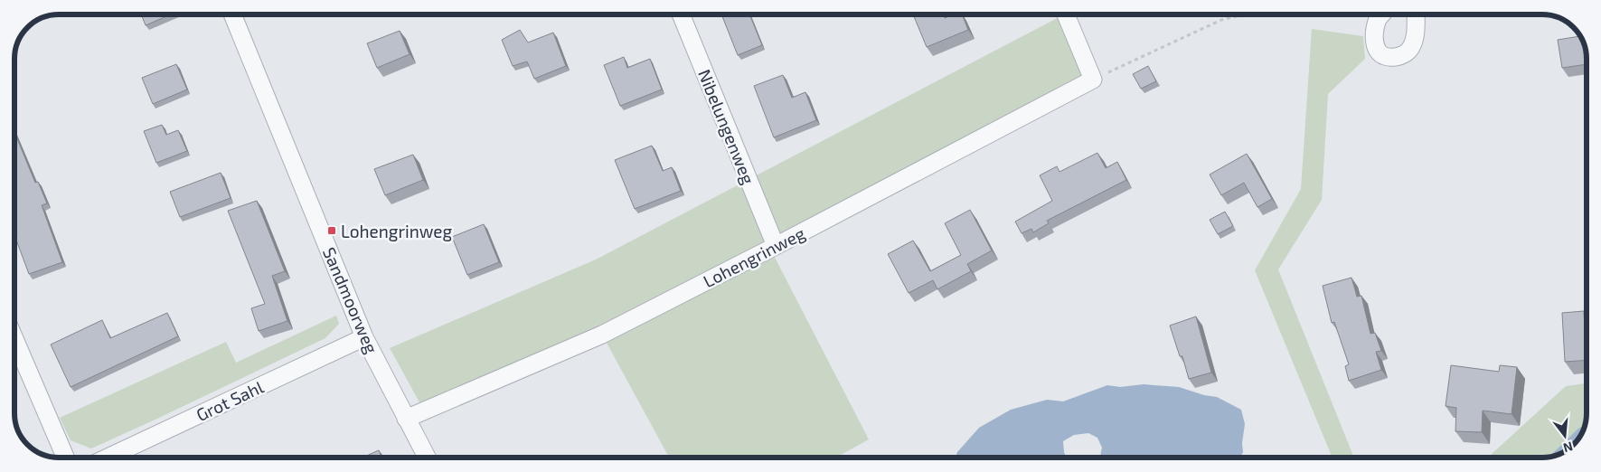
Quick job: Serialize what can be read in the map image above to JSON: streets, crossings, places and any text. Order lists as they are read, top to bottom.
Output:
{
  "streets": {
    "street": [
      "Nibelungenweg",
      "Lohengrinweg",
      "Sandmoorweg",
      "Grot Sahl"
    ]
  },
  "crossings": [
    ["Nibelungenweg", "Lohengrinweg"],
    ["Lohengrinweg", "Sandmoorweg"],
    ["Sandmoorweg", "Grot Sahl"]
  ],
  "places": {
    "transit": ["Lohengrinweg"]
  },
  "north": "bottom"
}
